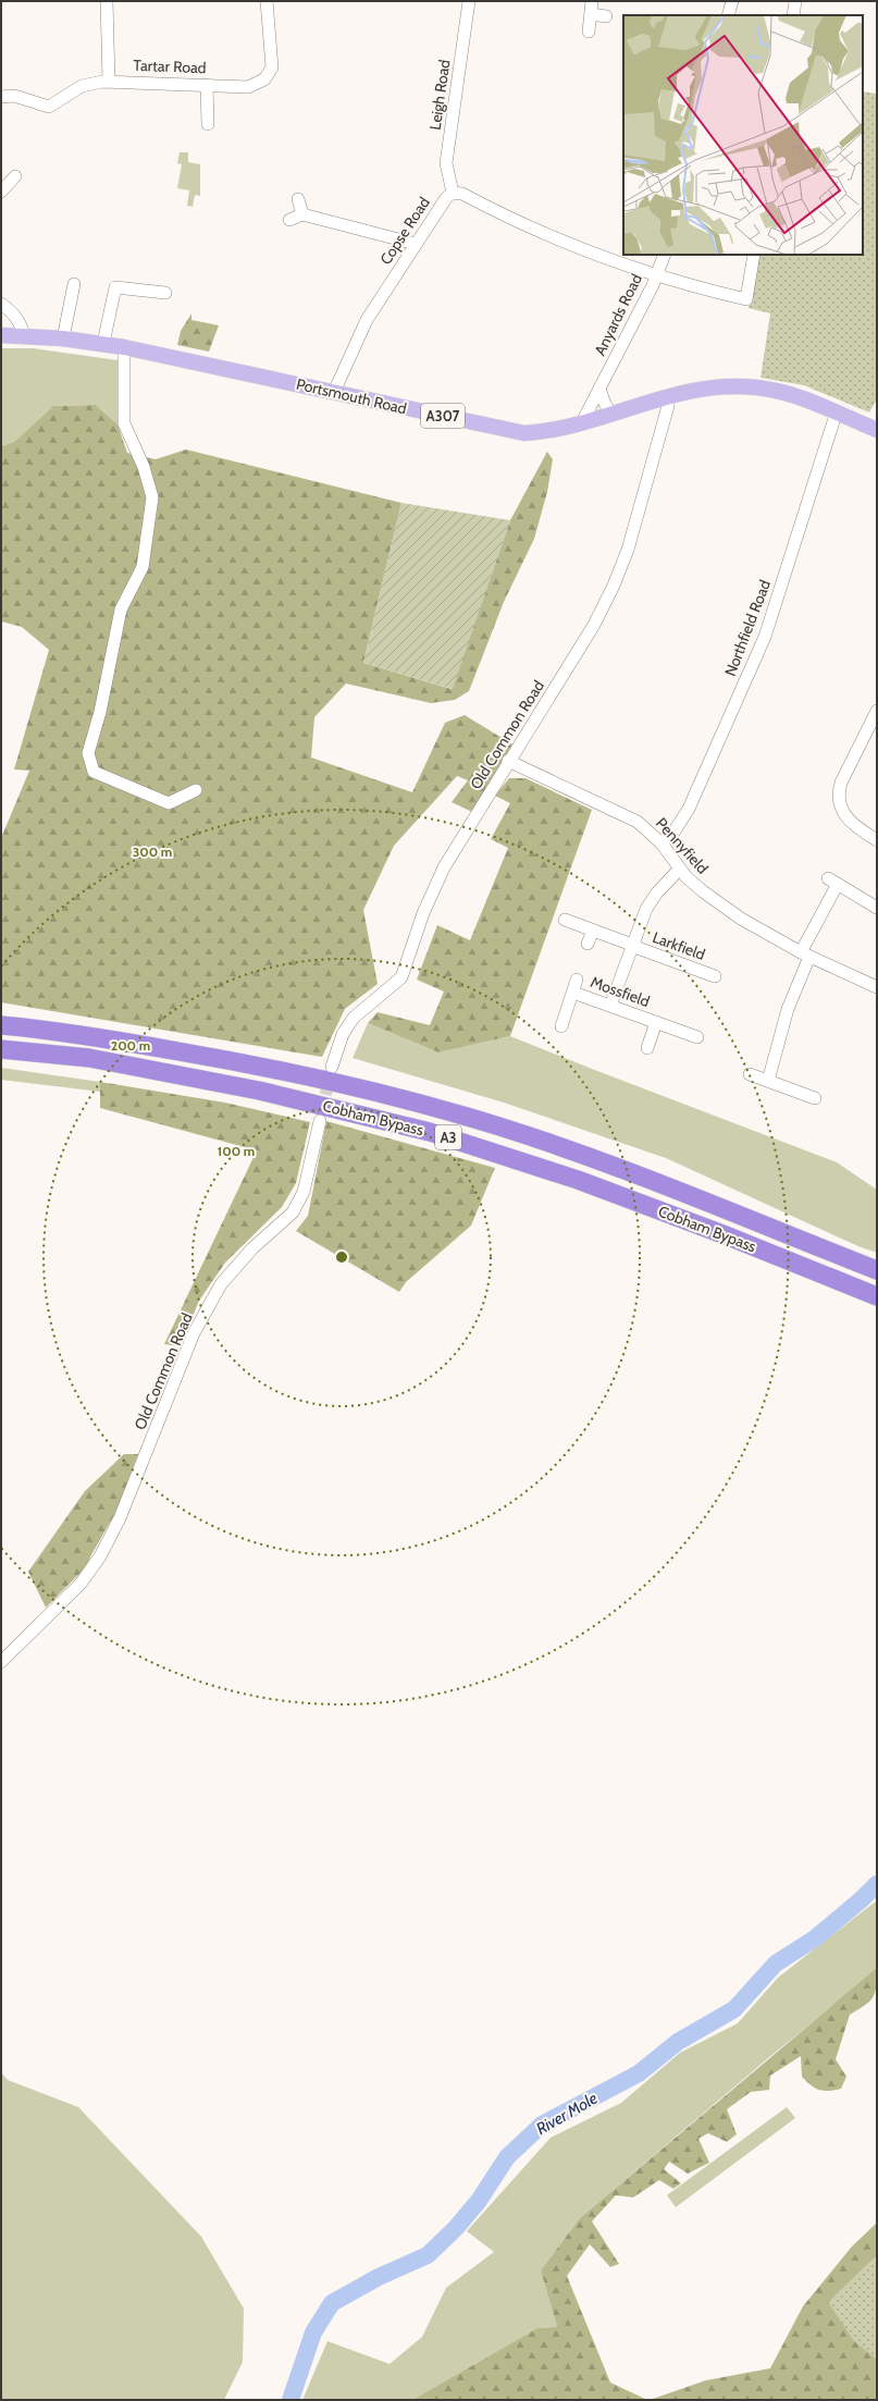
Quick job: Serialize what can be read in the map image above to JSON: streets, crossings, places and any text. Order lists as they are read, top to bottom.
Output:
{
  "streets": {
    "highway": ["Cobham Bypass", "A3"],
    "main road": ["Portsmouth Road", "A307"],
    "street": [
      "Tartar Road",
      "Leigh Road",
      "Copse Road",
      "Anyards Road",
      "Northfield Road",
      "Old Common Road",
      "Pennyfield",
      "Larkfield",
      "Mossfield"
    ]
  },
  "crossings": [
    ["Leigh Road", "Copse Road"],
    ["Copse Road", "Anyards Road"],
    ["Copse Road", "Portsmouth Road"],
    ["Anyards Road", "Portsmouth Road"],
    ["Portsmouth Road", "Northfield Road"],
    ["Portsmouth Road", "Old Common Road"],
    ["Northfield Road", "Pennyfield"],
    ["Old Common Road", "Pennyfield"],
    ["Pennyfield", "Larkfield"],
    ["Larkfield", "Mossfield"]
  ],
  "water": ["River Mole"],
  "rings": ["300 m", "200 m", "100 m"]
}
